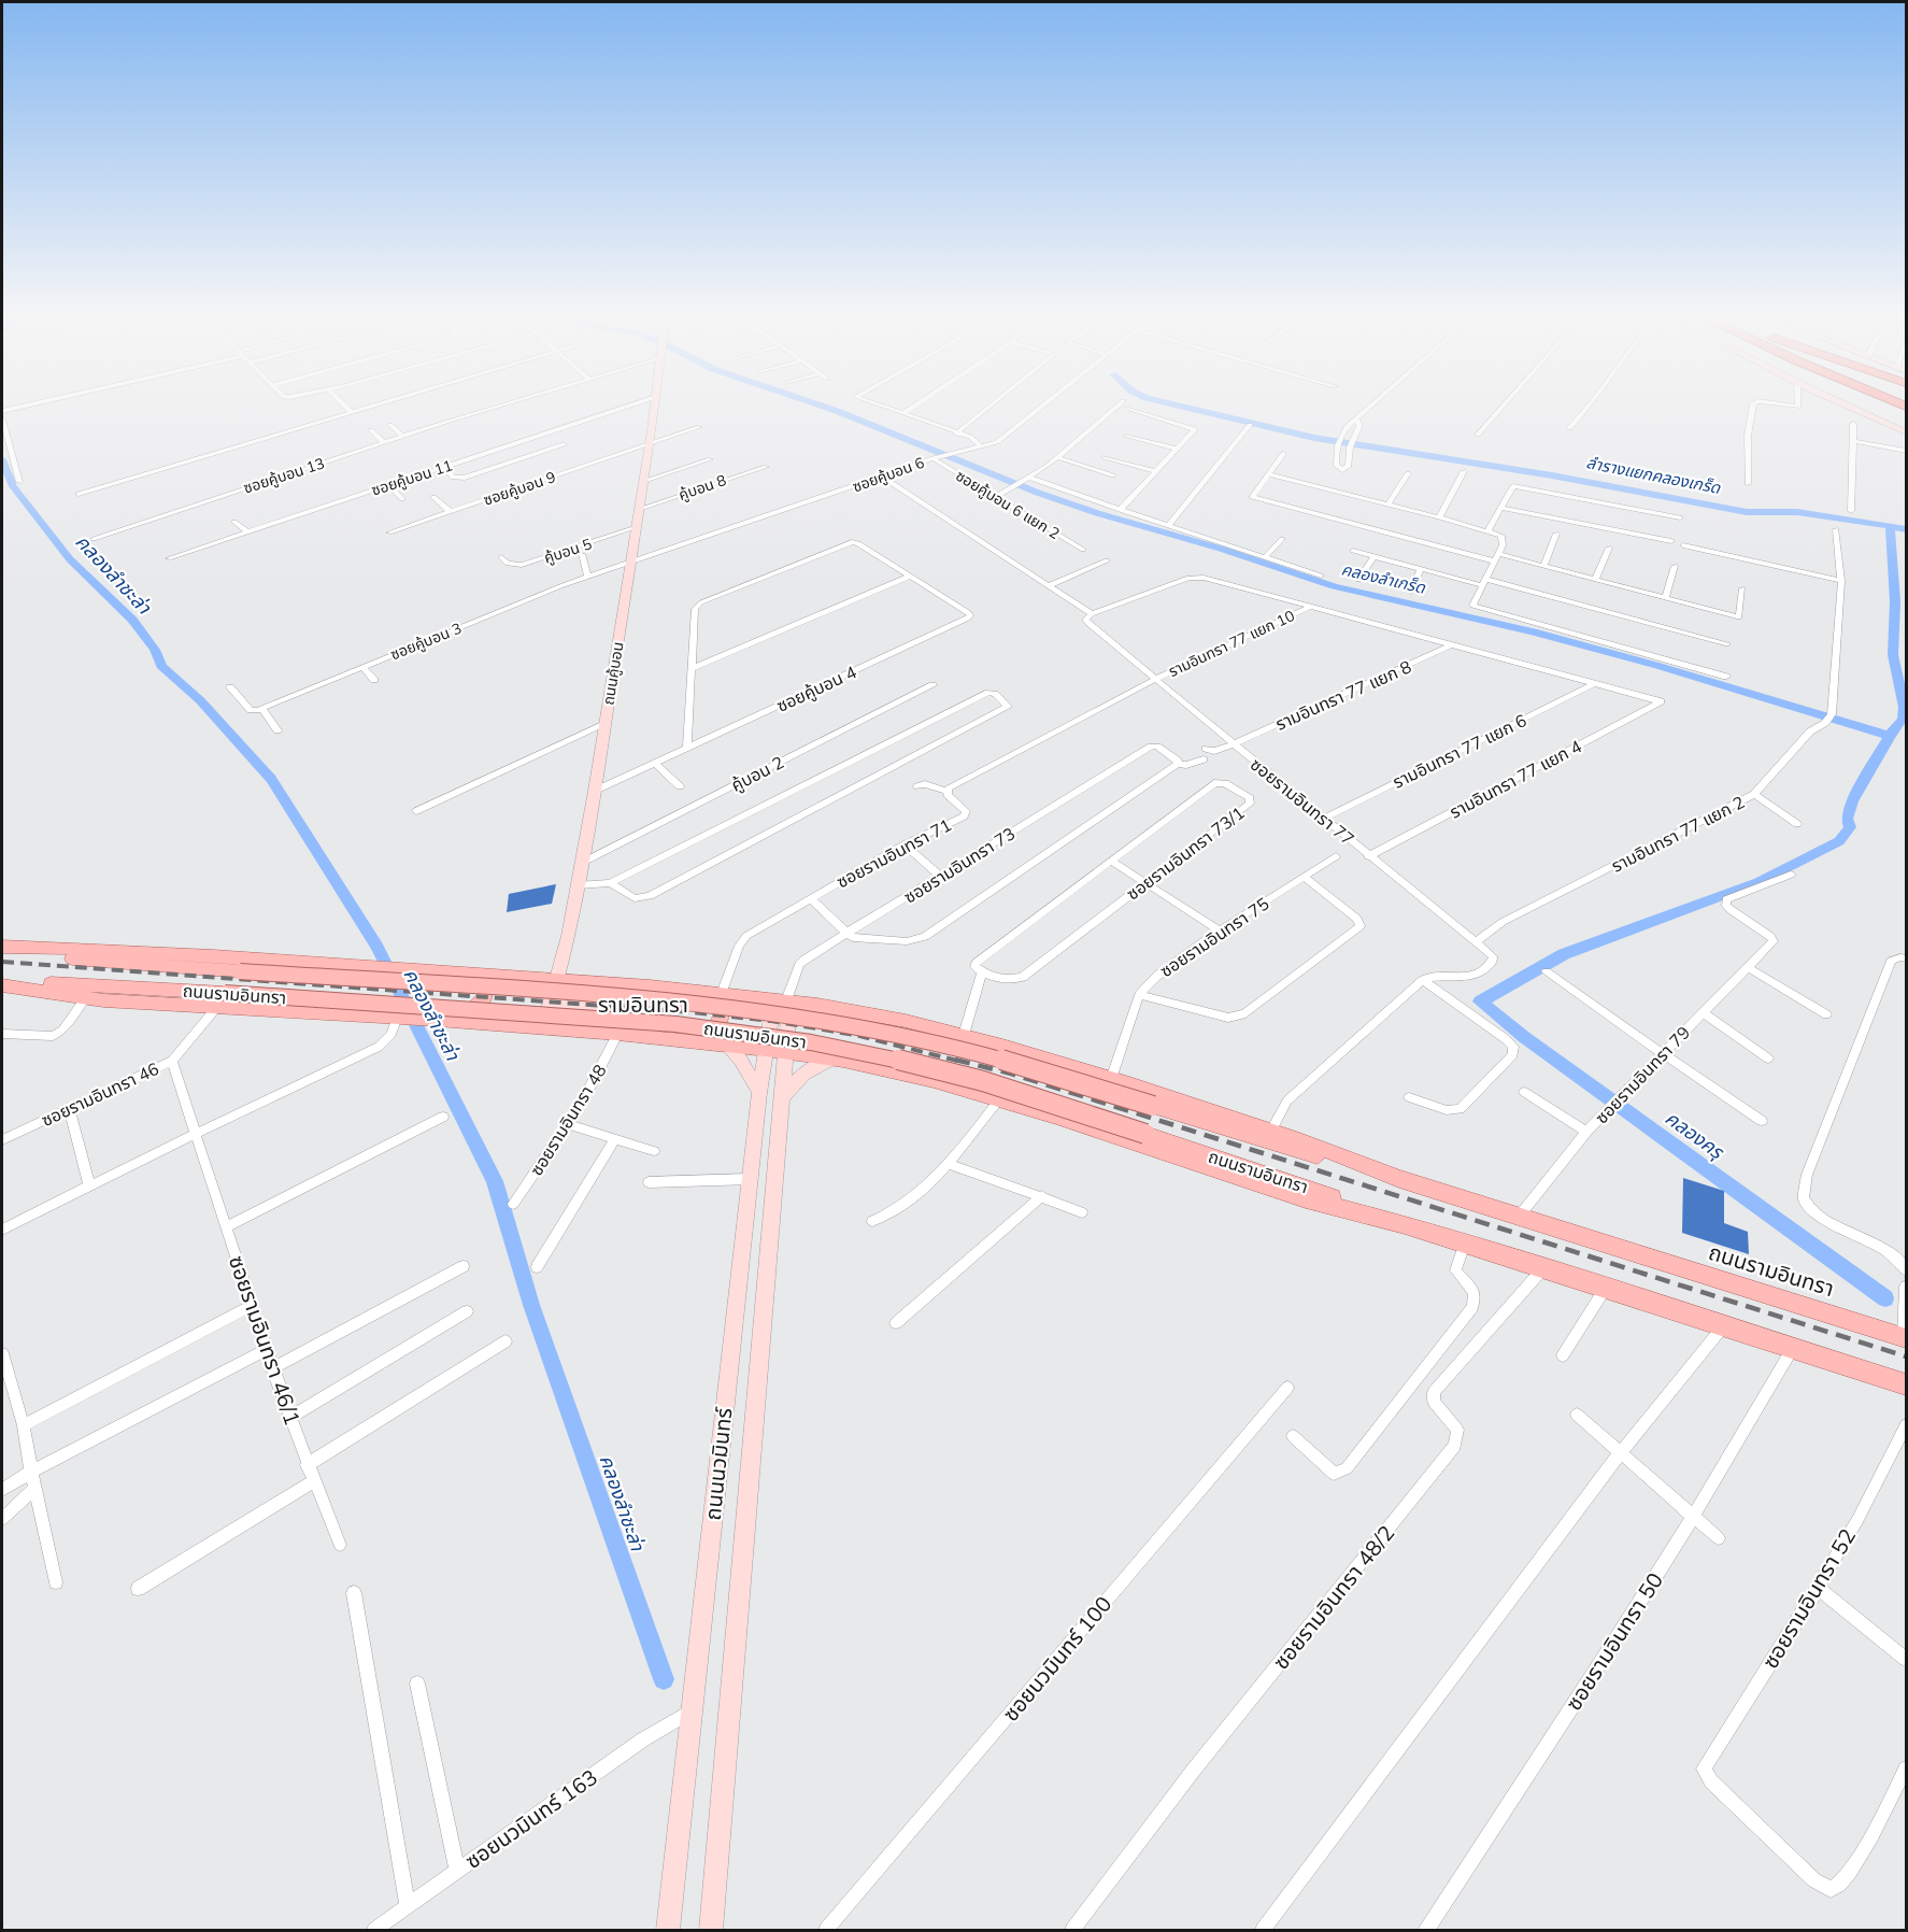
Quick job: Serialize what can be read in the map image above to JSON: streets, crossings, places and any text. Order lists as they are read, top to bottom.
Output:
{
  "streets": {
    "main road": ["ถนนคู้บอน", "ถนนรามอินทรา", "ถนนนวมินทร์"],
    "street": [
      "ซอยคู้บอน 6",
      "ซอยคู้บอน 13",
      "ซอยคู้บอน 11",
      "คู้บอน 8",
      "ซอยคู้บอน 9",
      "ซอยคู้บอน 6 แยก 2",
      "คู้บอน 5",
      "ซอยคู้บอน 3",
      "รามอินทรา 77 แยก 10",
      "ซอยคู้บอน 4",
      "รามอินทรา 77 แยก 8",
      "รามอินทรา 77 แยก 6",
      "คู้บอน 2",
      "รามอินทรา 77 แยก 4",
      "ซอยรามอินทรา 77",
      "รามอินทรา 77 แยก 2",
      "ซอยรามอินทรา 71",
      "ซอยรามอินทรา 73/1",
      "ซอยรามอินทรา 73",
      "ซอยรามอินทรา 75",
      "ซอยรามอินทรา 79",
      "ซอยรามอินทรา 46",
      "ซอยรามอินทรา 48",
      "ซอยรามอินทรา 46/1",
      "ซอยรามอินทรา 48/2",
      "ซอยรามอินทรา 52",
      "ซอยรามอินทรา 50",
      "ซอยนวมินทร์ 100",
      "ซอยนวมินทร์ 163"
    ]
  },
  "crossings": [
    ["ซอยคู้บอน 6", "ซอยคู้บอน 6 แยก 2"],
    ["ซอยคู้บอน 6", "ซอยคู้บอน 3"],
    ["ซอยคู้บอน 6", "ถนนคู้บอน"],
    ["ซอยคู้บอน 6", "ซอยรามอินทรา 77"],
    ["คู้บอน 8", "ถนนคู้บอน"],
    ["ซอยคู้บอน 9", "ถนนคู้บอน"],
    ["คู้บอน 5", "ถนนคู้บอน"],
    ["ซอยคู้บอน 3", "ถนนคู้บอน"],
    ["รามอินทรา 77 แยก 10", "ซอยรามอินทรา 77"],
    ["รามอินทรา 77 แยก 10", "ซอยรามอินทรา 71"],
    ["ถนนคู้บอน", "ซอยคู้บอน 4"],
    ["ถนนคู้บอน", "คู้บอน 2"],
    ["ถนนคู้บอน", "ถนนรามอินทรา"],
    ["รามอินทรา 77 แยก 8", "ซอยรามอินทรา 77"],
    ["รามอินทรา 77 แยก 6", "รามอินทรา 77 แยก 4"],
    ["รามอินทรา 77 แยก 6", "ซอยรามอินทรา 77"],
    ["รามอินทรา 77 แยก 4", "ซอยรามอินทรา 77"],
    ["ซอยรามอินทรา 77", "รามอินทรา 77 แยก 2"],
    ["ซอยรามอินทรา 77", "ซอยรามอินทรา 71"],
    ["ซอยรามอินทรา 71", "ถนนรามอินทรา"],
    ["ซอยรามอินทรา 73/1", "ถนนรามอินทรา"],
    ["ซอยรามอินทรา 73", "ถนนรามอินทรา"],
    ["ซอยรามอินทรา 73", "ถนนนวมินทร์"],
    ["ซอยรามอินทรา 75", "ถนนรามอินทรา"],
    ["ถนนรามอินทรา", "ซอยรามอินทรา 79"],
    ["ถนนรามอินทรา", "ซอยรามอินทรา 46"],
    ["ถนนรามอินทรา", "ซอยรามอินทรา 48"],
    ["ถนนรามอินทรา", "ถนนนวมินทร์"],
    ["ถนนรามอินทรา", "ซอยรามอินทรา 48/2"],
    ["ถนนรามอินทรา", "ซอยรามอินทรา 50"],
    ["ซอยรามอินทรา 46", "ซอยรามอินทรา 46/1"],
    ["ถนนนวมินทร์", "ซอยนวมินทร์ 163"]
  ],
  "districts": ["รามอินทรา"],
  "water": [
    "ลำรางแยกคลองเกร็ด",
    "คลองลำชะล่า",
    "คลองลำเกร็ด",
    "คลองครุ"
  ]
}
